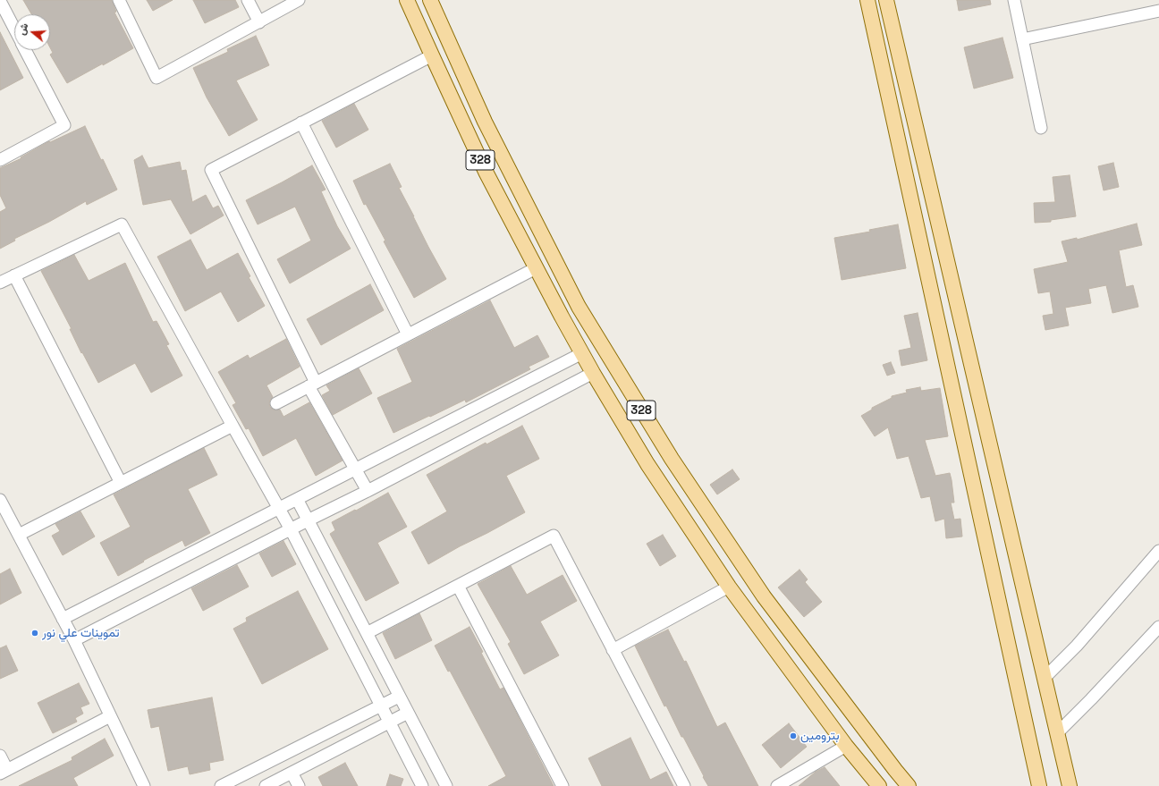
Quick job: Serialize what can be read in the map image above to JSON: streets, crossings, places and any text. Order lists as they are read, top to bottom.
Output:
{
  "streets": {
    "main road": ["328"]
  },
  "places": ["تموينات علي نور", "بترومين"],
  "north": "left"
}
